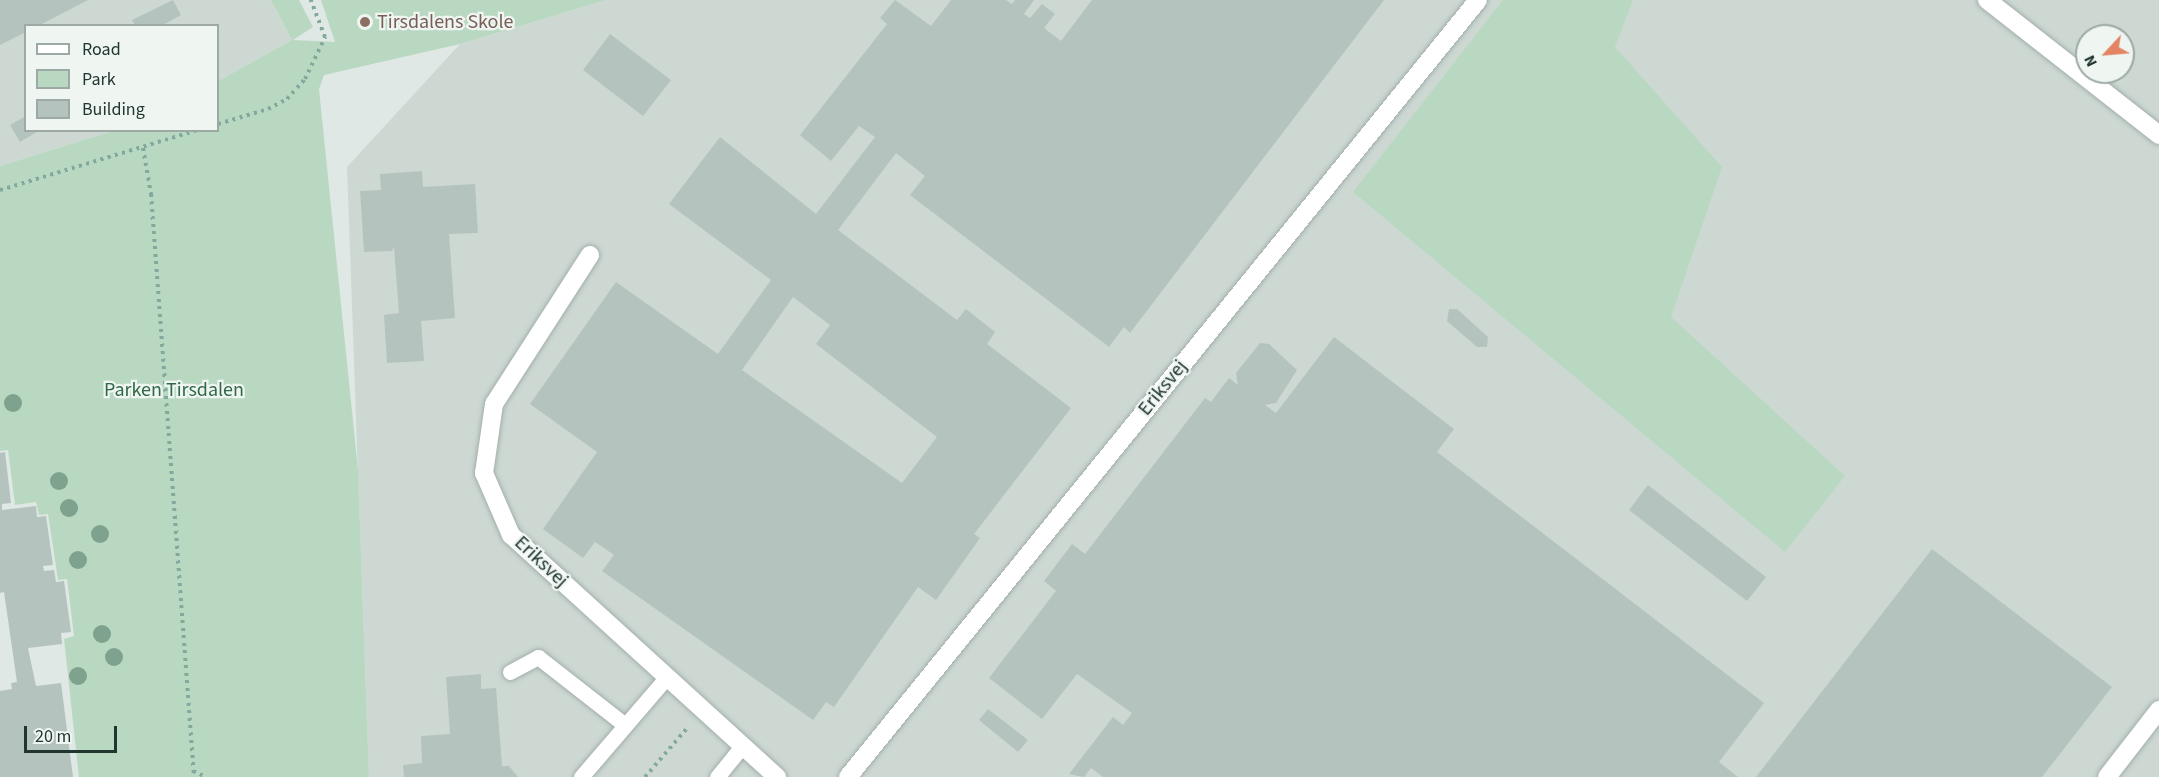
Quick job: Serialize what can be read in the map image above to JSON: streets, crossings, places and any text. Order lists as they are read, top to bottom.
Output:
{
  "streets": {
    "street": ["Eriksvej"]
  },
  "parks": ["Parken Tirsdalen"],
  "places": ["Tirsdalens Skole"],
  "legend": ["Road", "Park", "Building"],
  "scale_bar": "20 m",
  "north": "bottom left"
}
